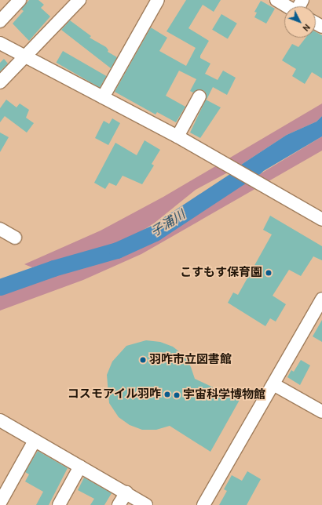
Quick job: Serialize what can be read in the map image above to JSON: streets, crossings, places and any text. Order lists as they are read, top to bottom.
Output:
{
  "water": ["子浦川"],
  "places": [
    "こすもす保育園",
    "羽咋市立図書館",
    "コスモアイル羽咋",
    "宇宙科学博物館"
  ],
  "north": "bottom right"
}
